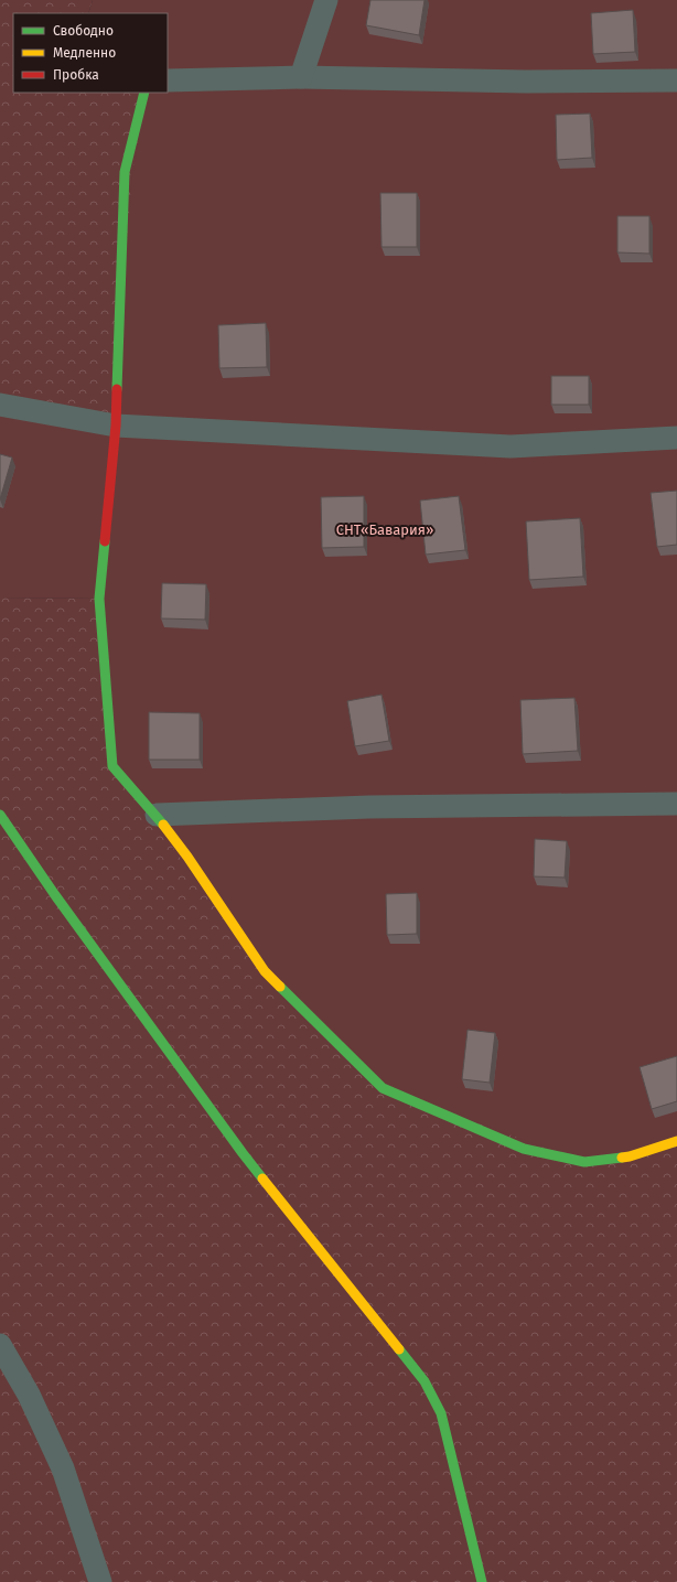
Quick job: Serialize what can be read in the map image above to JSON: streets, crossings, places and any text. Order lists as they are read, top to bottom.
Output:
{
  "parks": ["СНТ«Бавария»"],
  "legend": ["Свободно", "Медленно", "Пробка"]
}
